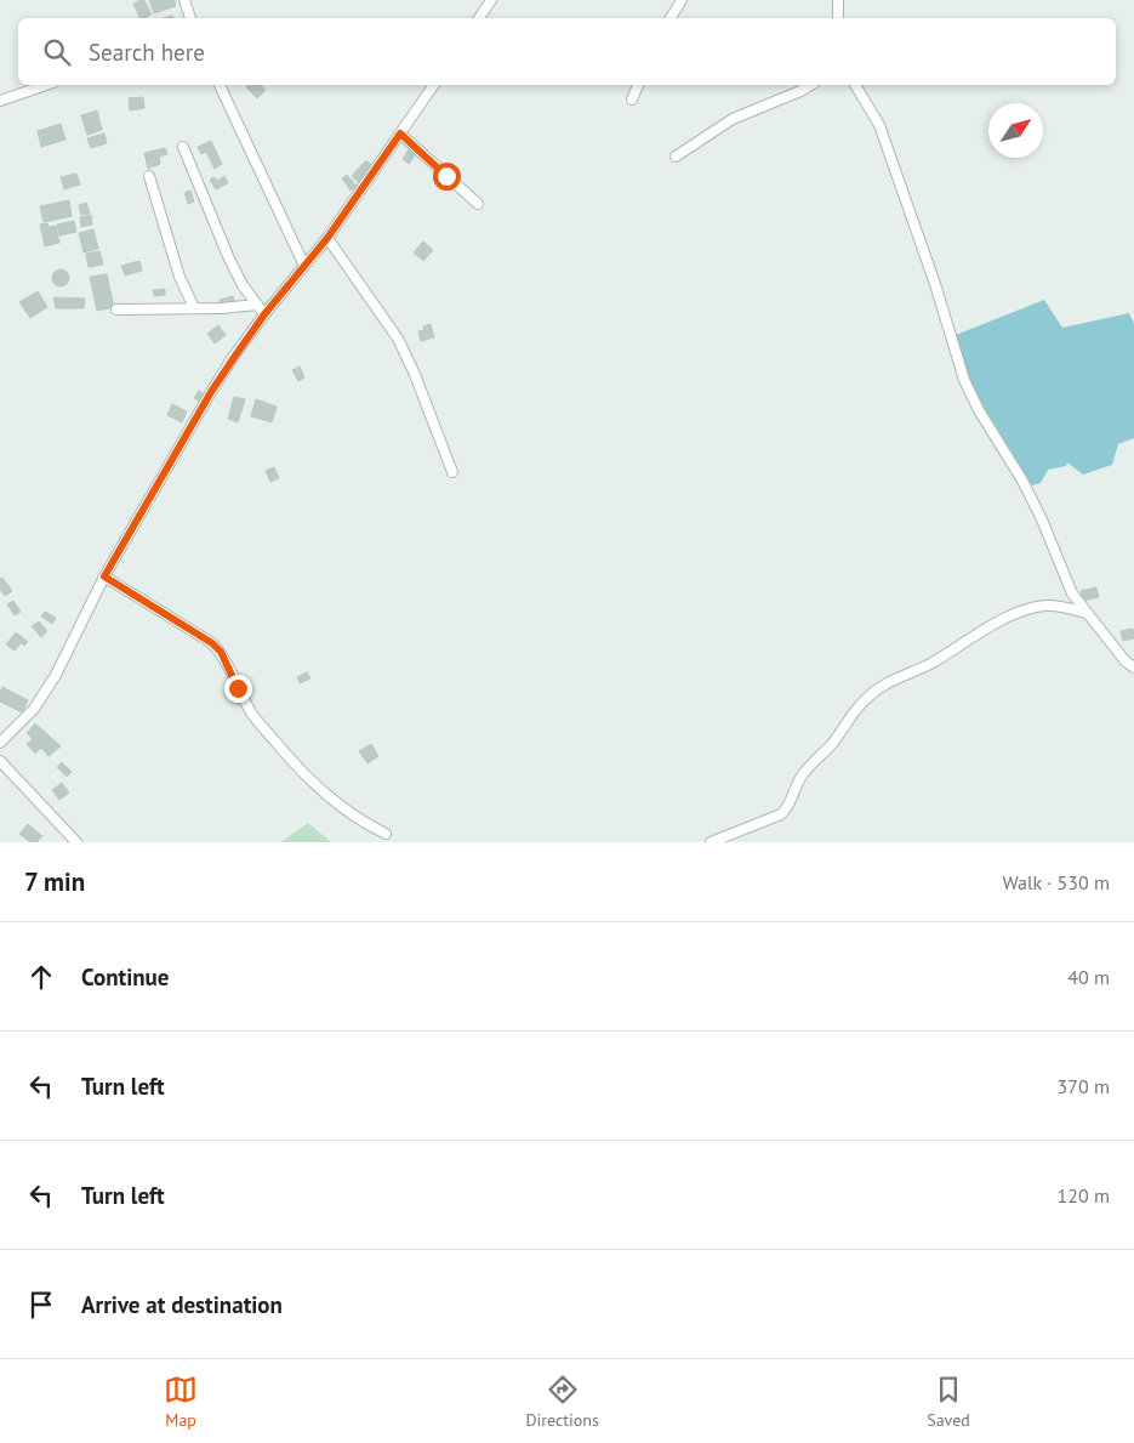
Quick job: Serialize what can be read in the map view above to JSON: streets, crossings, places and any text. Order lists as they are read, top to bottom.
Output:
{
  "north": "top right",
  "page": {
    "search": "Search here",
    "heading": ["7 min", "Walk · 530 m"],
    "list": [
      ["Continue", "40 m"],
      ["Turn left", "370 m"],
      ["Turn left", "120 m"],
      "Arrive at destination"
    ],
    "nav": ["Map", "Directions", "Saved"]
  }
}
